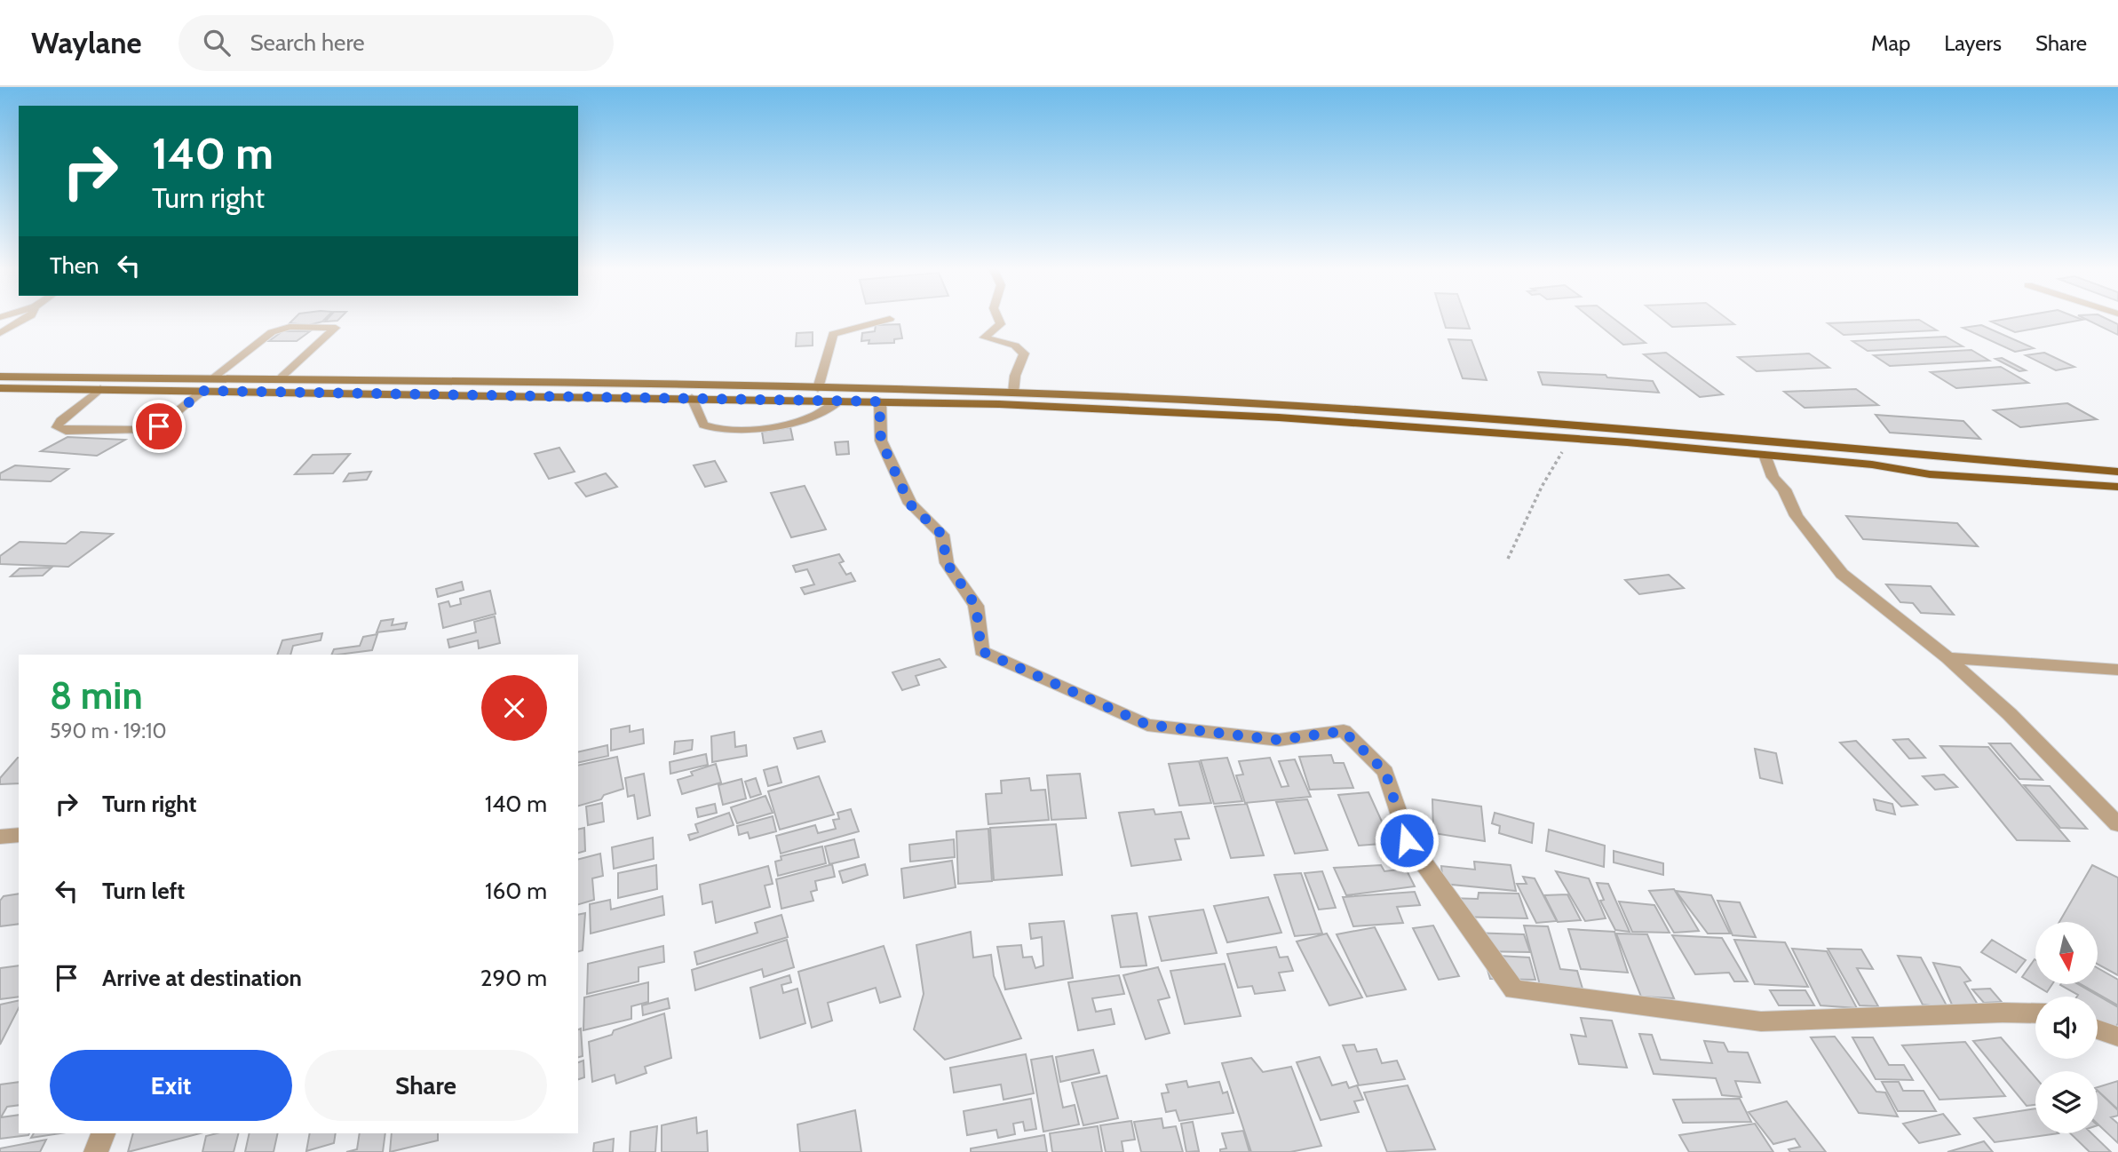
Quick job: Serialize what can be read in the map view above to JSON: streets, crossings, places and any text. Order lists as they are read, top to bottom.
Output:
{
  "north": "bottom",
  "page": {
    "header": "Waylane",
    "search": "Search here",
    "nav": ["Map", "Layers", "Share"],
    "turn": ["140 m", "Turn right"],
    "then": "Then",
    "heading": ["8 min", "590 m · 19:10"],
    "list": [
      {
        "name": "Turn right",
        "value": "140 m"
      },
      {
        "name": "Turn left",
        "value": "160 m"
      },
      {
        "name": "Arrive at destination",
        "value": "290 m"
      }
    ],
    "buttons": ["Exit", "Share"]
  }
}
